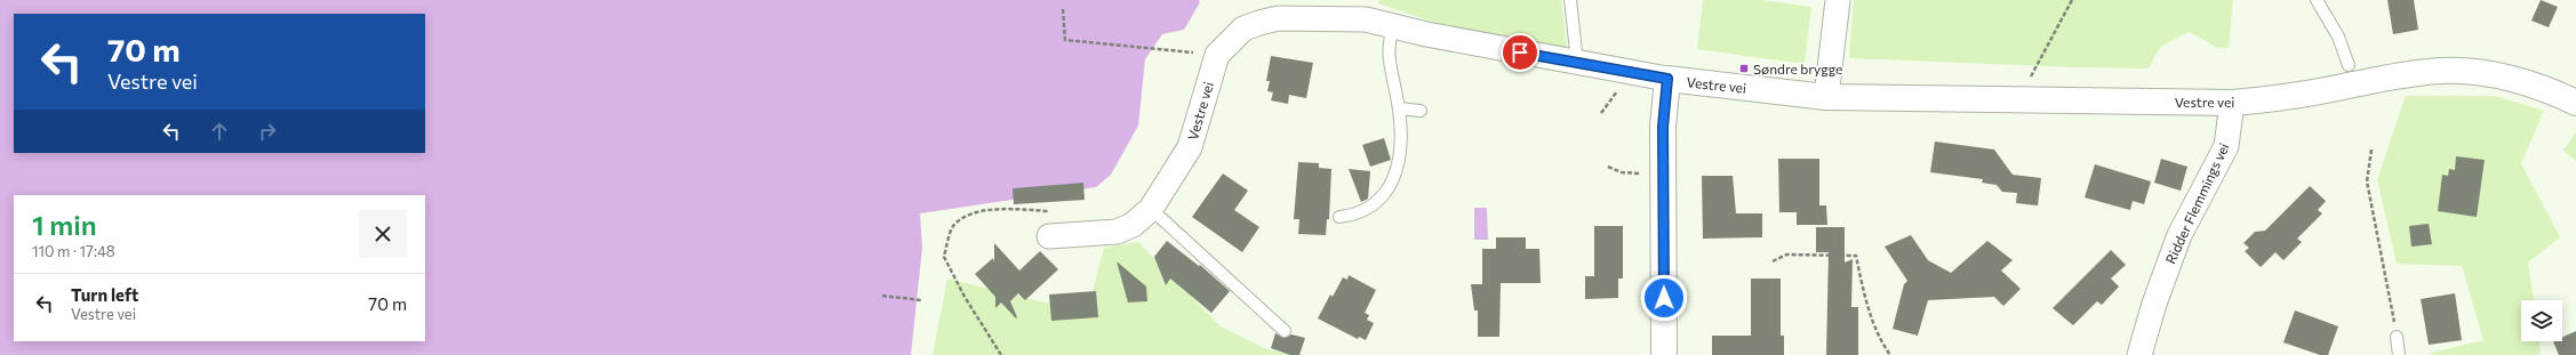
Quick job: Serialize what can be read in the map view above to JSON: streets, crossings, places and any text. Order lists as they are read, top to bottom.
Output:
{
  "streets": {
    "street": ["Vestre vei", "Ridder Flemmings vei"]
  },
  "crossings": [
    ["Vestre vei", "Ridder Flemmings vei"]
  ],
  "places": {
    "transit": ["Søndre brygge"]
  },
  "page": {
    "turn": ["70 m", "Vestre vei"],
    "heading": ["1 min", "110 m · 17:48"],
    "list": [
      {
        "name": "Turn left",
        "note": "Vestre vei",
        "value": "70 m"
      }
    ]
  }
}
